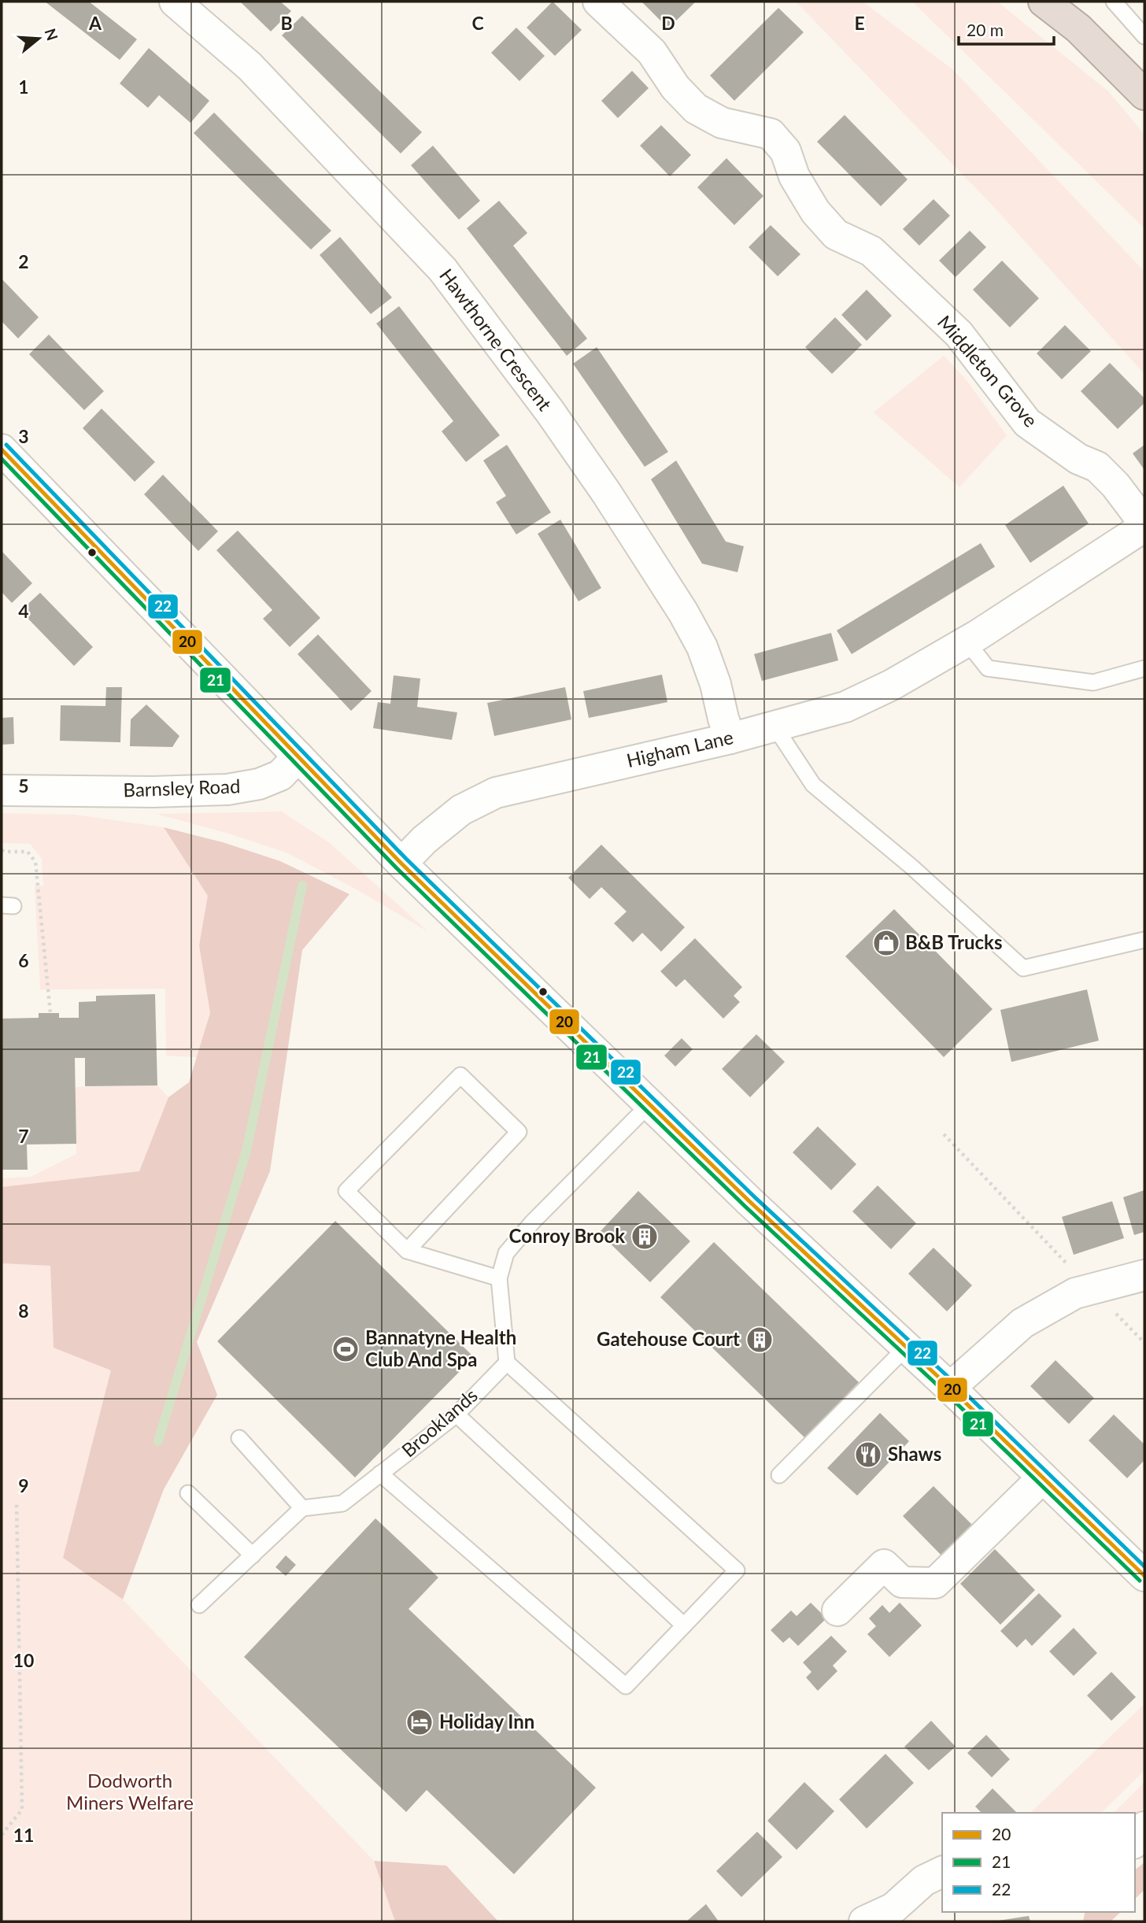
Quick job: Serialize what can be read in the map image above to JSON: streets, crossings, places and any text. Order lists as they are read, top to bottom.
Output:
{
  "streets": {
    "street": [
      "Hawthorne Crescent",
      "Middleton Grove",
      "Higham Lane",
      "Barnsley Road"
    ],
    "lane": ["Brooklands"]
  },
  "crossings": [
    ["Hawthorne Crescent", "Higham Lane"],
    ["Middleton Grove", "Higham Lane"]
  ],
  "parks": ["Dodworth Miners Welfare"],
  "places": {
    "shop": ["B&B Trucks"],
    "building": ["Conroy Brook", "Gatehouse Court"],
    "sports": ["Bannatyne Health Club And Spa"],
    "restaurant": ["Shaws"],
    "hotel": ["Holiday Inn"]
  },
  "lines": ["transit line 22", "transit line 20", "transit line 21"],
  "legend": ["20", "21", "22"],
  "scale_bar": "20 m",
  "north": "right",
  "grid": {
    "columns": [
      "A",
      "B",
      "C",
      "D",
      "E"
    ],
    "rows": [
      "1",
      "2",
      "3",
      "4",
      "5",
      "6",
      "7",
      "8",
      "9",
      "10",
      "11"
    ]
  }
}
